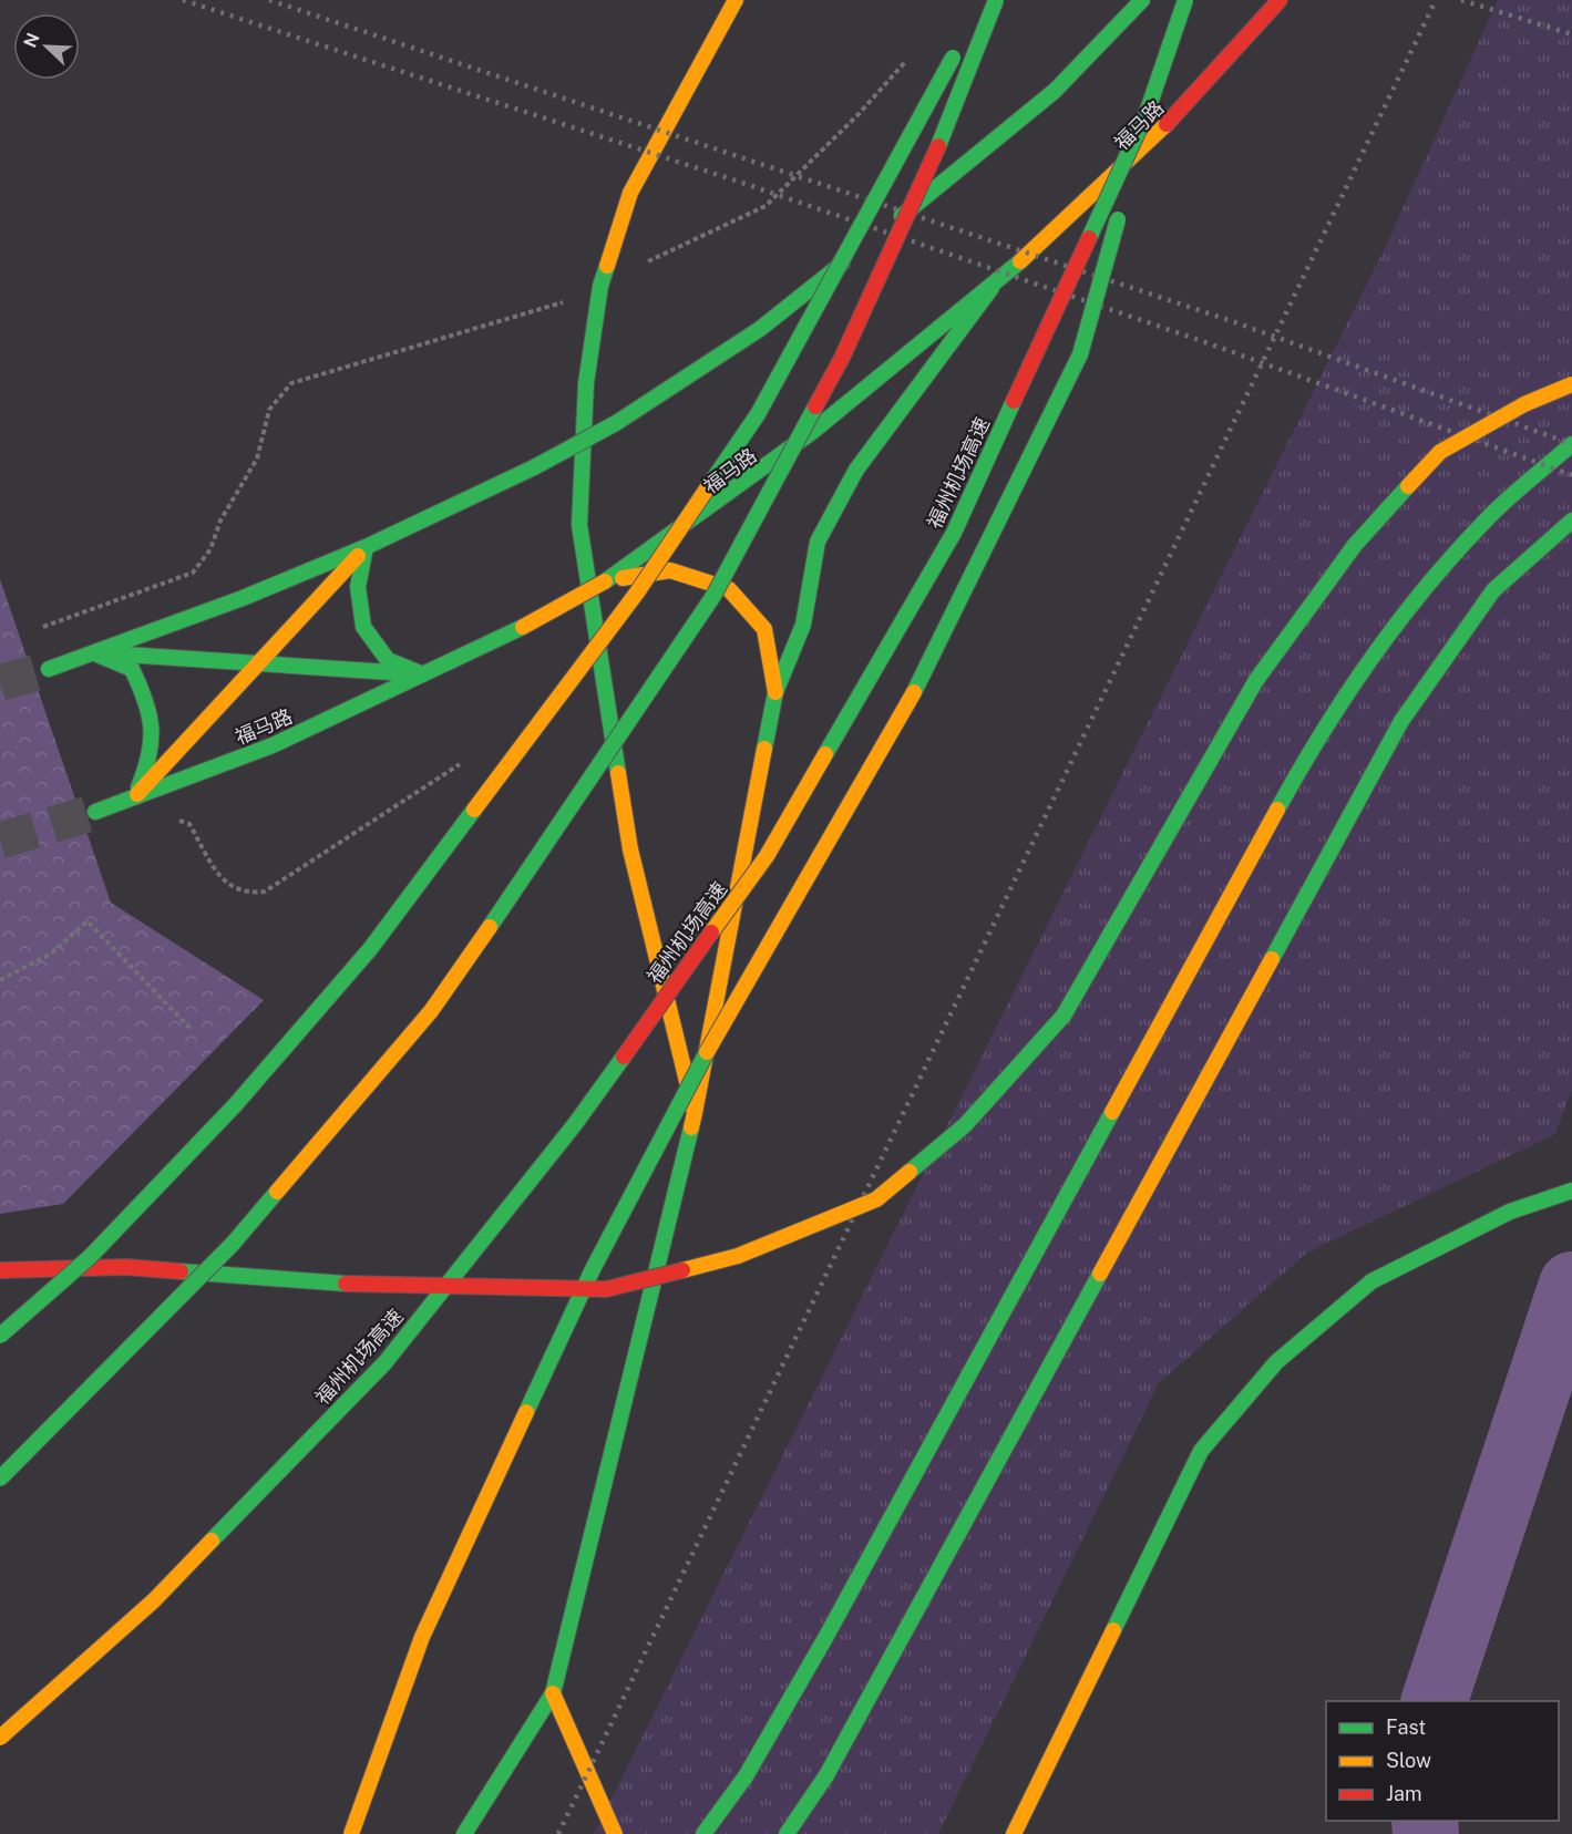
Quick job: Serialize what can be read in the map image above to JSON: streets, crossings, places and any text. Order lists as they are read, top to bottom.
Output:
{
  "streets": {
    "main road": ["福马路", "福州机场高速"]
  },
  "legend": ["Fast", "Slow", "Jam"],
  "north": "top left"
}
